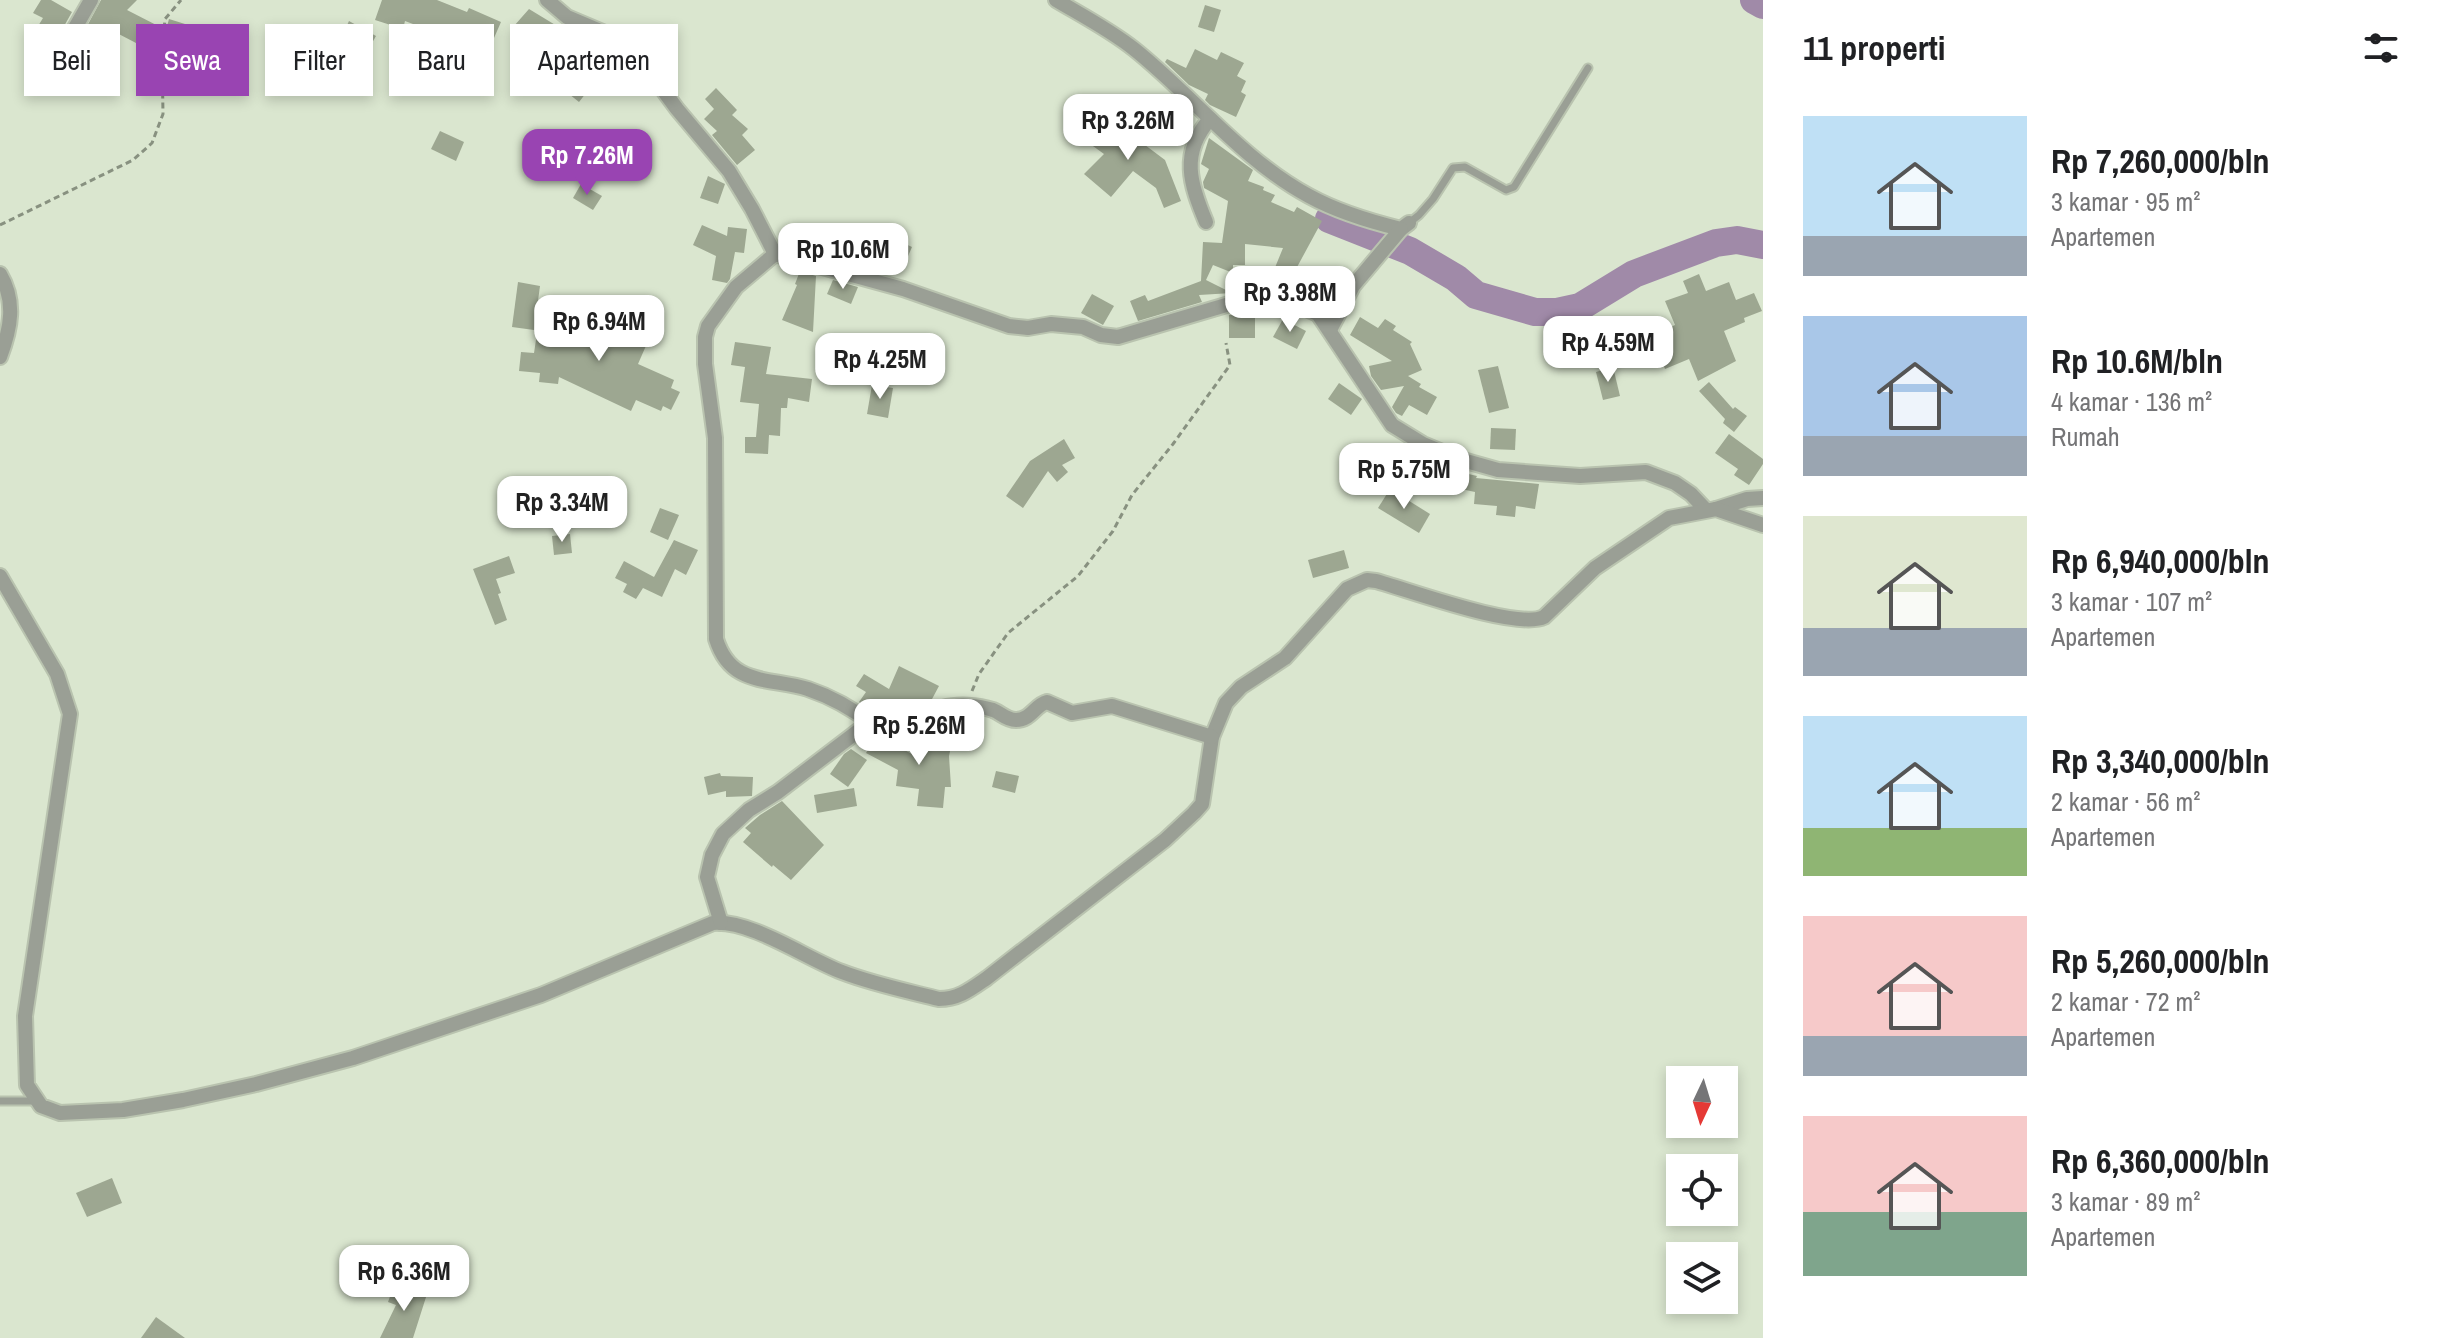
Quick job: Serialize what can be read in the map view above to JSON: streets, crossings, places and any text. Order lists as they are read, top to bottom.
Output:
{
  "north": "bottom",
  "page": {
    "heading": "11 properti",
    "chip": [
      "Beli",
      "Sewa",
      "Filter",
      "Baru",
      "Apartemen"
    ],
    "price": [
      "Rp 3.26M",
      "Rp 7.26M",
      "Rp 10.6M",
      "Rp 3.98M",
      "Rp 6.94M",
      "Rp 4.59M",
      "Rp 4.25M",
      "Rp 5.75M",
      "Rp 3.34M",
      "Rp 5.26M",
      "Rp 6.36M"
    ],
    "list": [
      {
        "name": "Rp 7,260,000/bln",
        "note": "3 kamar · 95 m² · Apartemen"
      },
      {
        "name": "Rp 10.6M/bln",
        "note": "4 kamar · 136 m² · Rumah"
      },
      {
        "name": "Rp 6,940,000/bln",
        "note": "3 kamar · 107 m² · Apartemen"
      },
      {
        "name": "Rp 3,340,000/bln",
        "note": "2 kamar · 56 m² · Apartemen"
      },
      {
        "name": "Rp 5,260,000/bln",
        "note": "2 kamar · 72 m² · Apartemen"
      },
      {
        "name": "Rp 6,360,000/bln",
        "note": "3 kamar · 89 m² · Apartemen"
      }
    ]
  }
}
